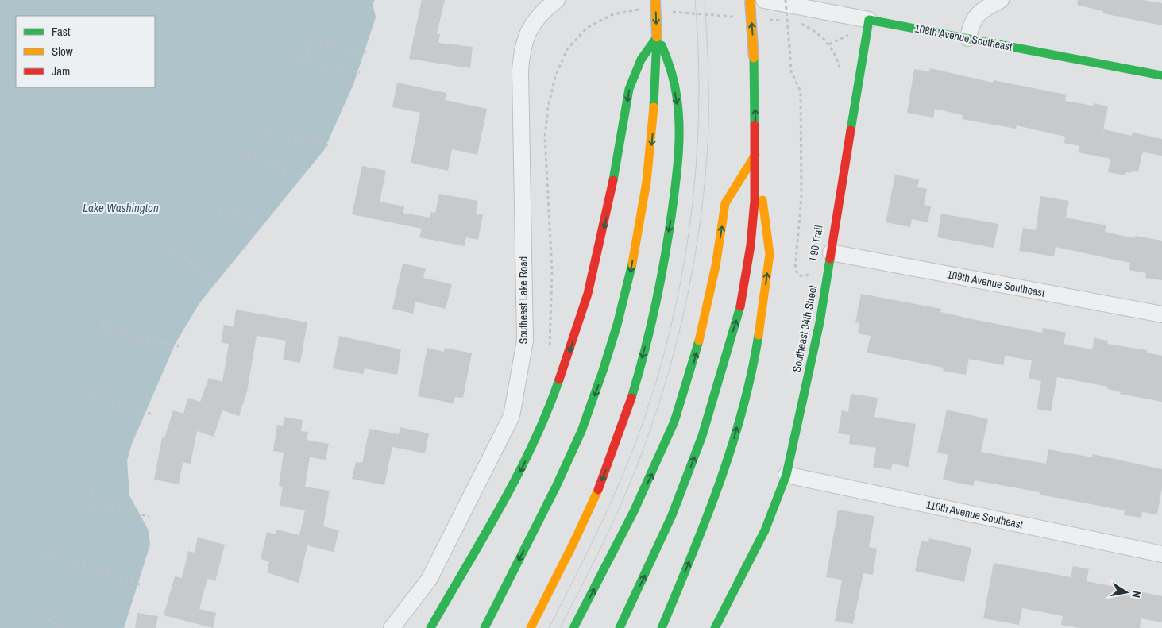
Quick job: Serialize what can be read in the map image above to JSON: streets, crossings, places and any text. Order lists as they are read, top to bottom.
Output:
{
  "streets": {
    "main road": ["108th Avenue Southeast", "Southeast 34th Street"],
    "street": ["109th Avenue Southeast", "Southeast Lake Road", "110th Avenue Southeast"],
    "path": ["I 90 Trail"]
  },
  "crossings": [
    ["108th Avenue Southeast", "I 90 Trail"],
    ["108th Avenue Southeast", "Southeast 34th Street"],
    ["109th Avenue Southeast", "Southeast 34th Street"],
    ["Southeast 34th Street", "110th Avenue Southeast"]
  ],
  "water": ["Lake Washington"],
  "legend": ["Fast", "Slow", "Jam"],
  "north": "right"
}
